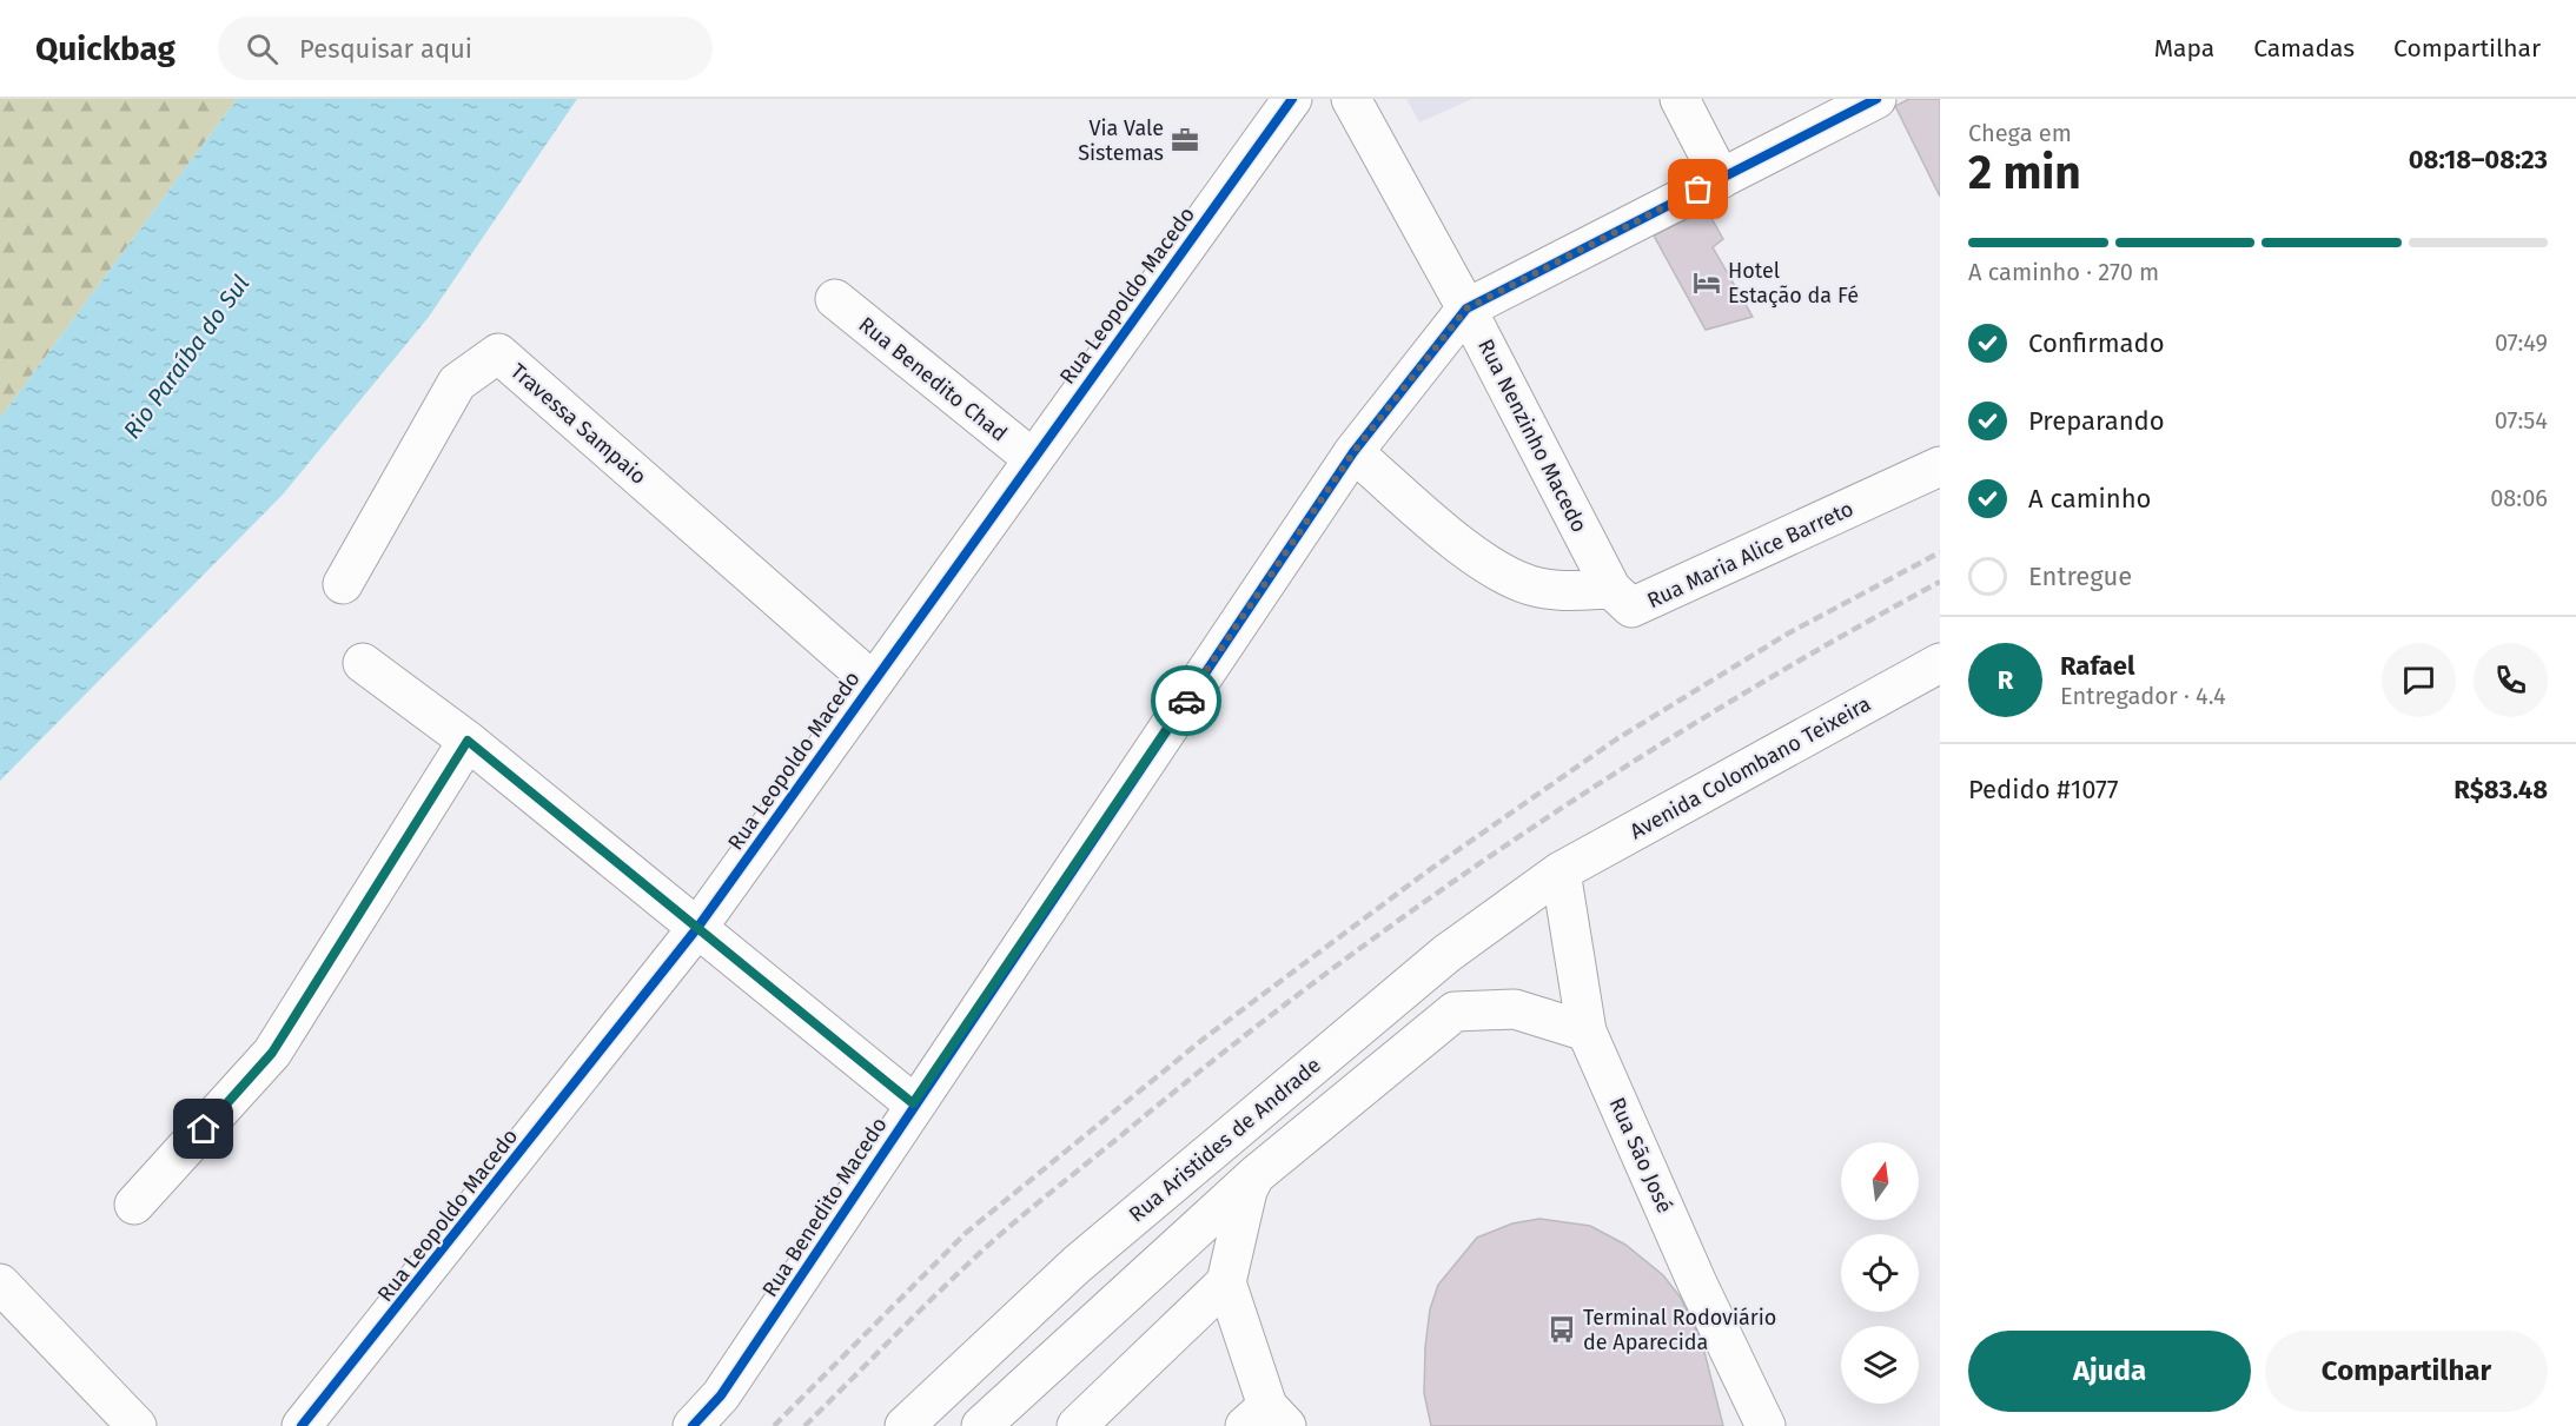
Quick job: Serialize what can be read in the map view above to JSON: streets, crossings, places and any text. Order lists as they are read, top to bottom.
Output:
{
  "streets": {
    "street": [
      "Rua Leopoldo Macedo",
      "Rua Benedito Chad",
      "Travessa Sampaio",
      "Rua Nenzinho Macedo",
      "Rua Maria Alice Barreto",
      "Avenida Colombano Teixeira",
      "Rua Aristides de Andrade",
      "Rua São José",
      "Rua Benedito Macedo"
    ]
  },
  "crossings": [
    ["Rua Leopoldo Macedo", "Rua Benedito Chad"],
    ["Rua Leopoldo Macedo", "Travessa Sampaio"],
    ["Rua Nenzinho Macedo", "Rua Maria Alice Barreto"],
    ["Rua Nenzinho Macedo", "Rua Benedito Macedo"],
    ["Avenida Colombano Teixeira", "Rua Aristides de Andrade"],
    ["Avenida Colombano Teixeira", "Rua São José"],
    ["Rua Aristides de Andrade", "Rua São José"]
  ],
  "water": ["Rio Paraíba do Sul"],
  "places": {
    "office": ["Via Vale Sistemas"],
    "hotel": ["Hotel Estação da Fé"],
    "bus stop": ["Terminal Rodoviário de Aparecida"]
  },
  "north": "top",
  "page": {
    "header": "Quickbag",
    "search": "Pesquisar aqui",
    "nav": ["Mapa", "Camadas", "Compartilhar"],
    "heading": ["2 min", "Chega em", "08:18–08:23"],
    "panel": [
      "Rafael",
      "Entregador · 4.4",
      "Pedido #1077",
      "R$83.48"
    ],
    "bar": "A caminho · 270 m",
    "list": [
      ["Confirmado", "07:49"],
      ["Preparando", "07:54"],
      ["A caminho", "08:06"],
      "Entregue"
    ],
    "round": "R",
    "buttons": ["Ajuda", "Compartilhar"]
  }
}
